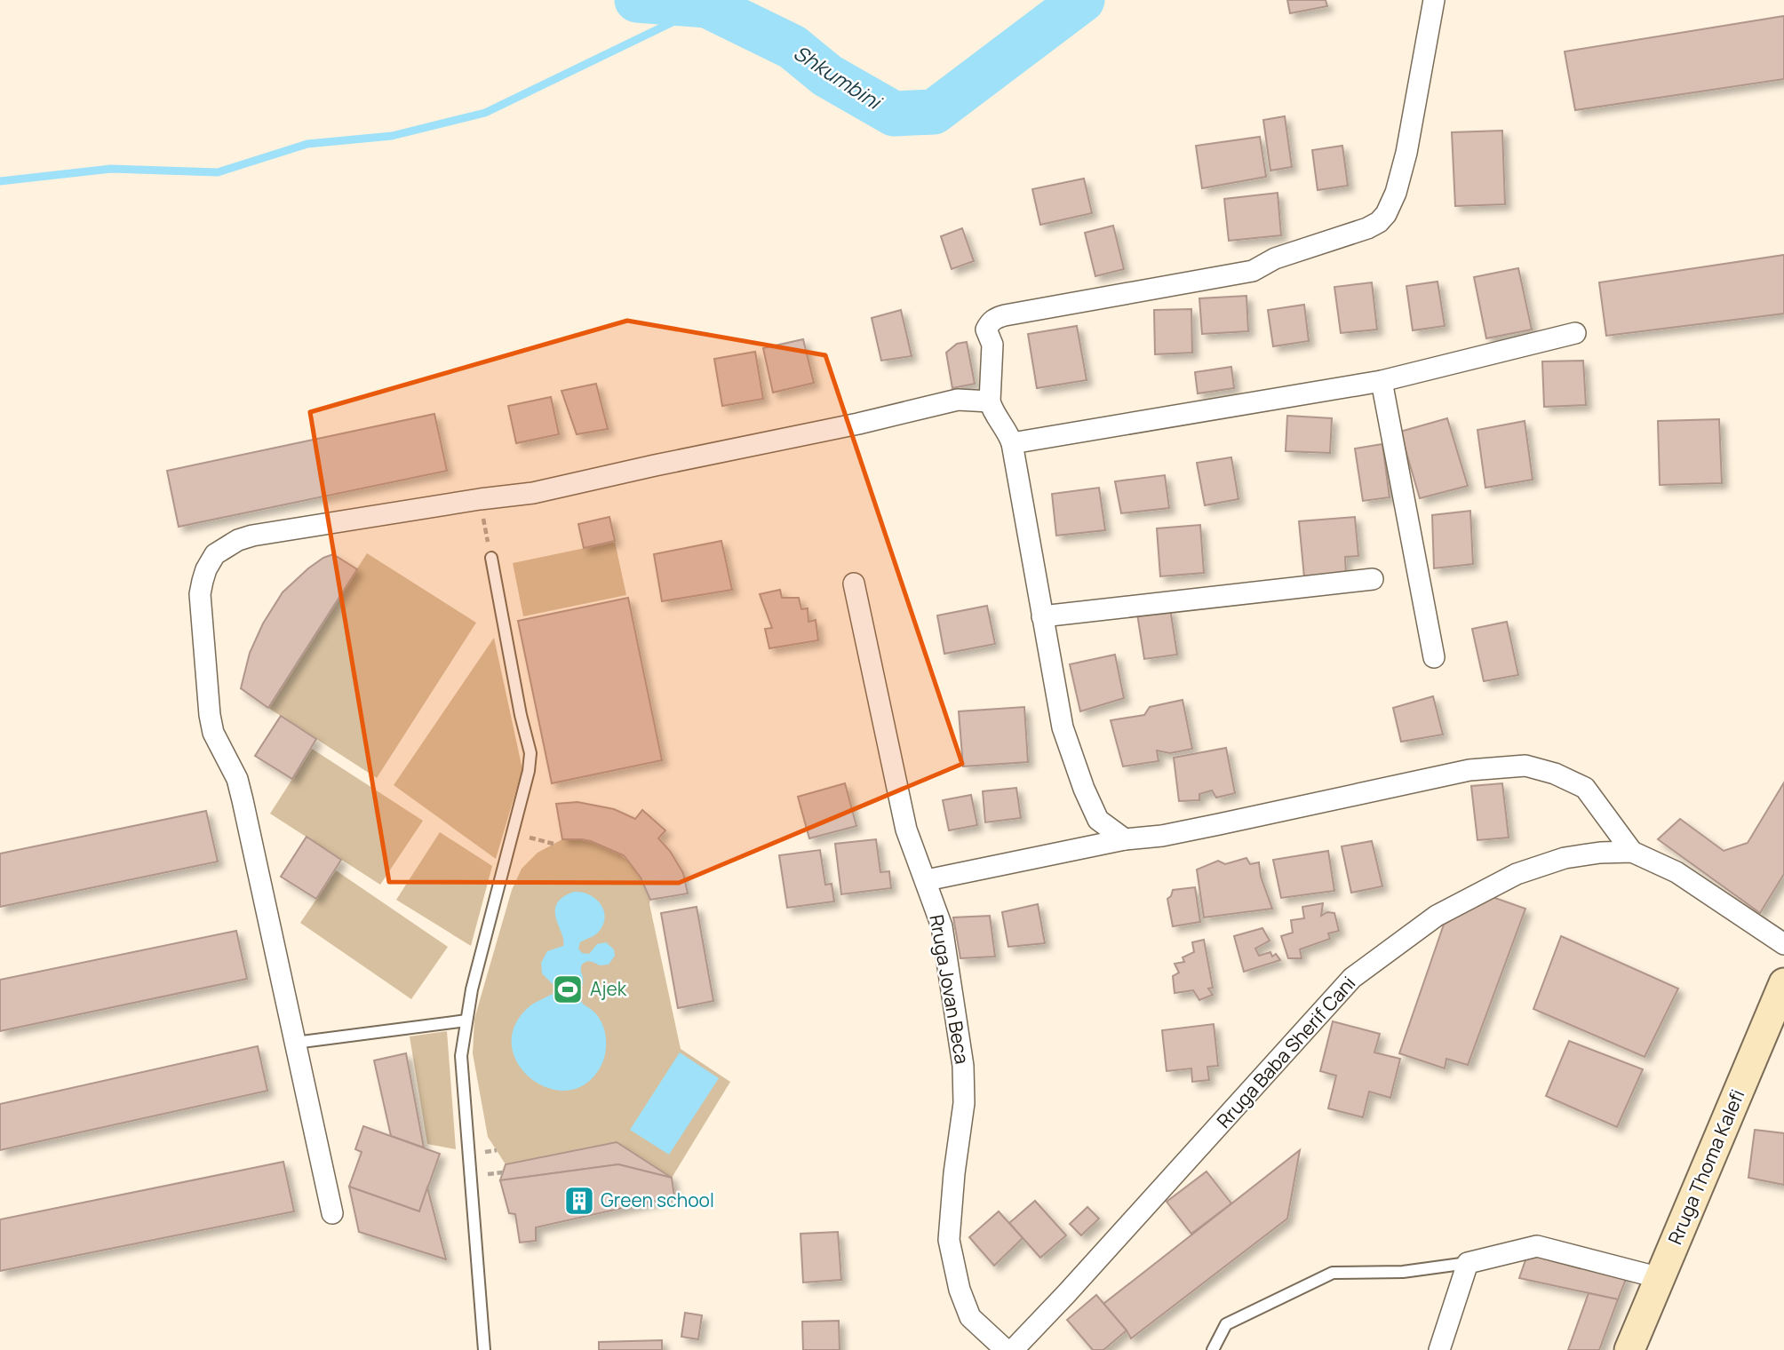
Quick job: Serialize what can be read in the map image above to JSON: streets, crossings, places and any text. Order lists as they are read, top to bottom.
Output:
{
  "streets": {
    "main road": ["Rruga Thoma Kalefi"],
    "street": ["Rruga Jovan Beca", "Rruga Baba Sherif Cani"]
  },
  "water": ["Shkumbini"],
  "places": {
    "sports": ["Ajek"],
    "building": ["Green school"]
  }
}
